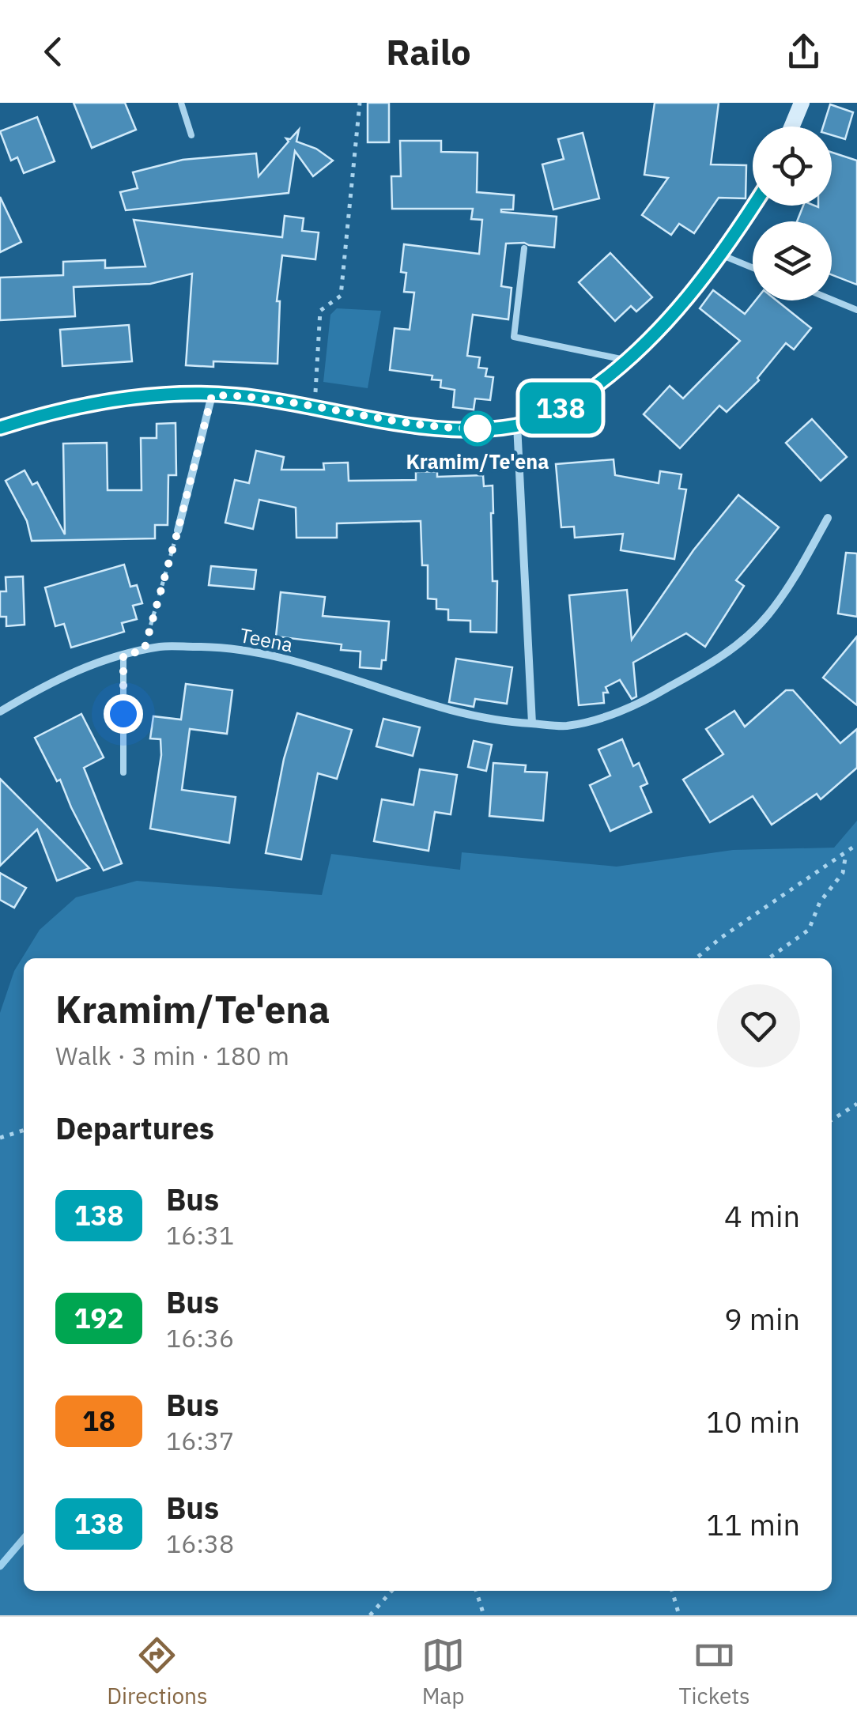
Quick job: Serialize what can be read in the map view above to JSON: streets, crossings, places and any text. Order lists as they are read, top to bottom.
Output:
{
  "streets": {
    "street": ["Teena"]
  },
  "places": ["Kramim/Te'ena"],
  "lines": ["bus line 138"],
  "page": {
    "header": "Railo",
    "on_map": "138",
    "heading": [
      ["Kramim/Te'ena", "Walk · 3 min · 180 m"],
      "Departures"
    ],
    "list": [
      {
        "mark": "138",
        "name": "Bus",
        "note": "16:31",
        "value": "4 min"
      },
      {
        "mark": "192",
        "name": "Bus",
        "note": "16:36",
        "value": "9 min"
      },
      {
        "mark": "18",
        "name": "Bus",
        "note": "16:37",
        "value": "10 min"
      },
      {
        "mark": "138",
        "name": "Bus",
        "note": "16:38",
        "value": "11 min"
      }
    ],
    "tabs": ["Directions", "Map", "Tickets"]
  }
}
